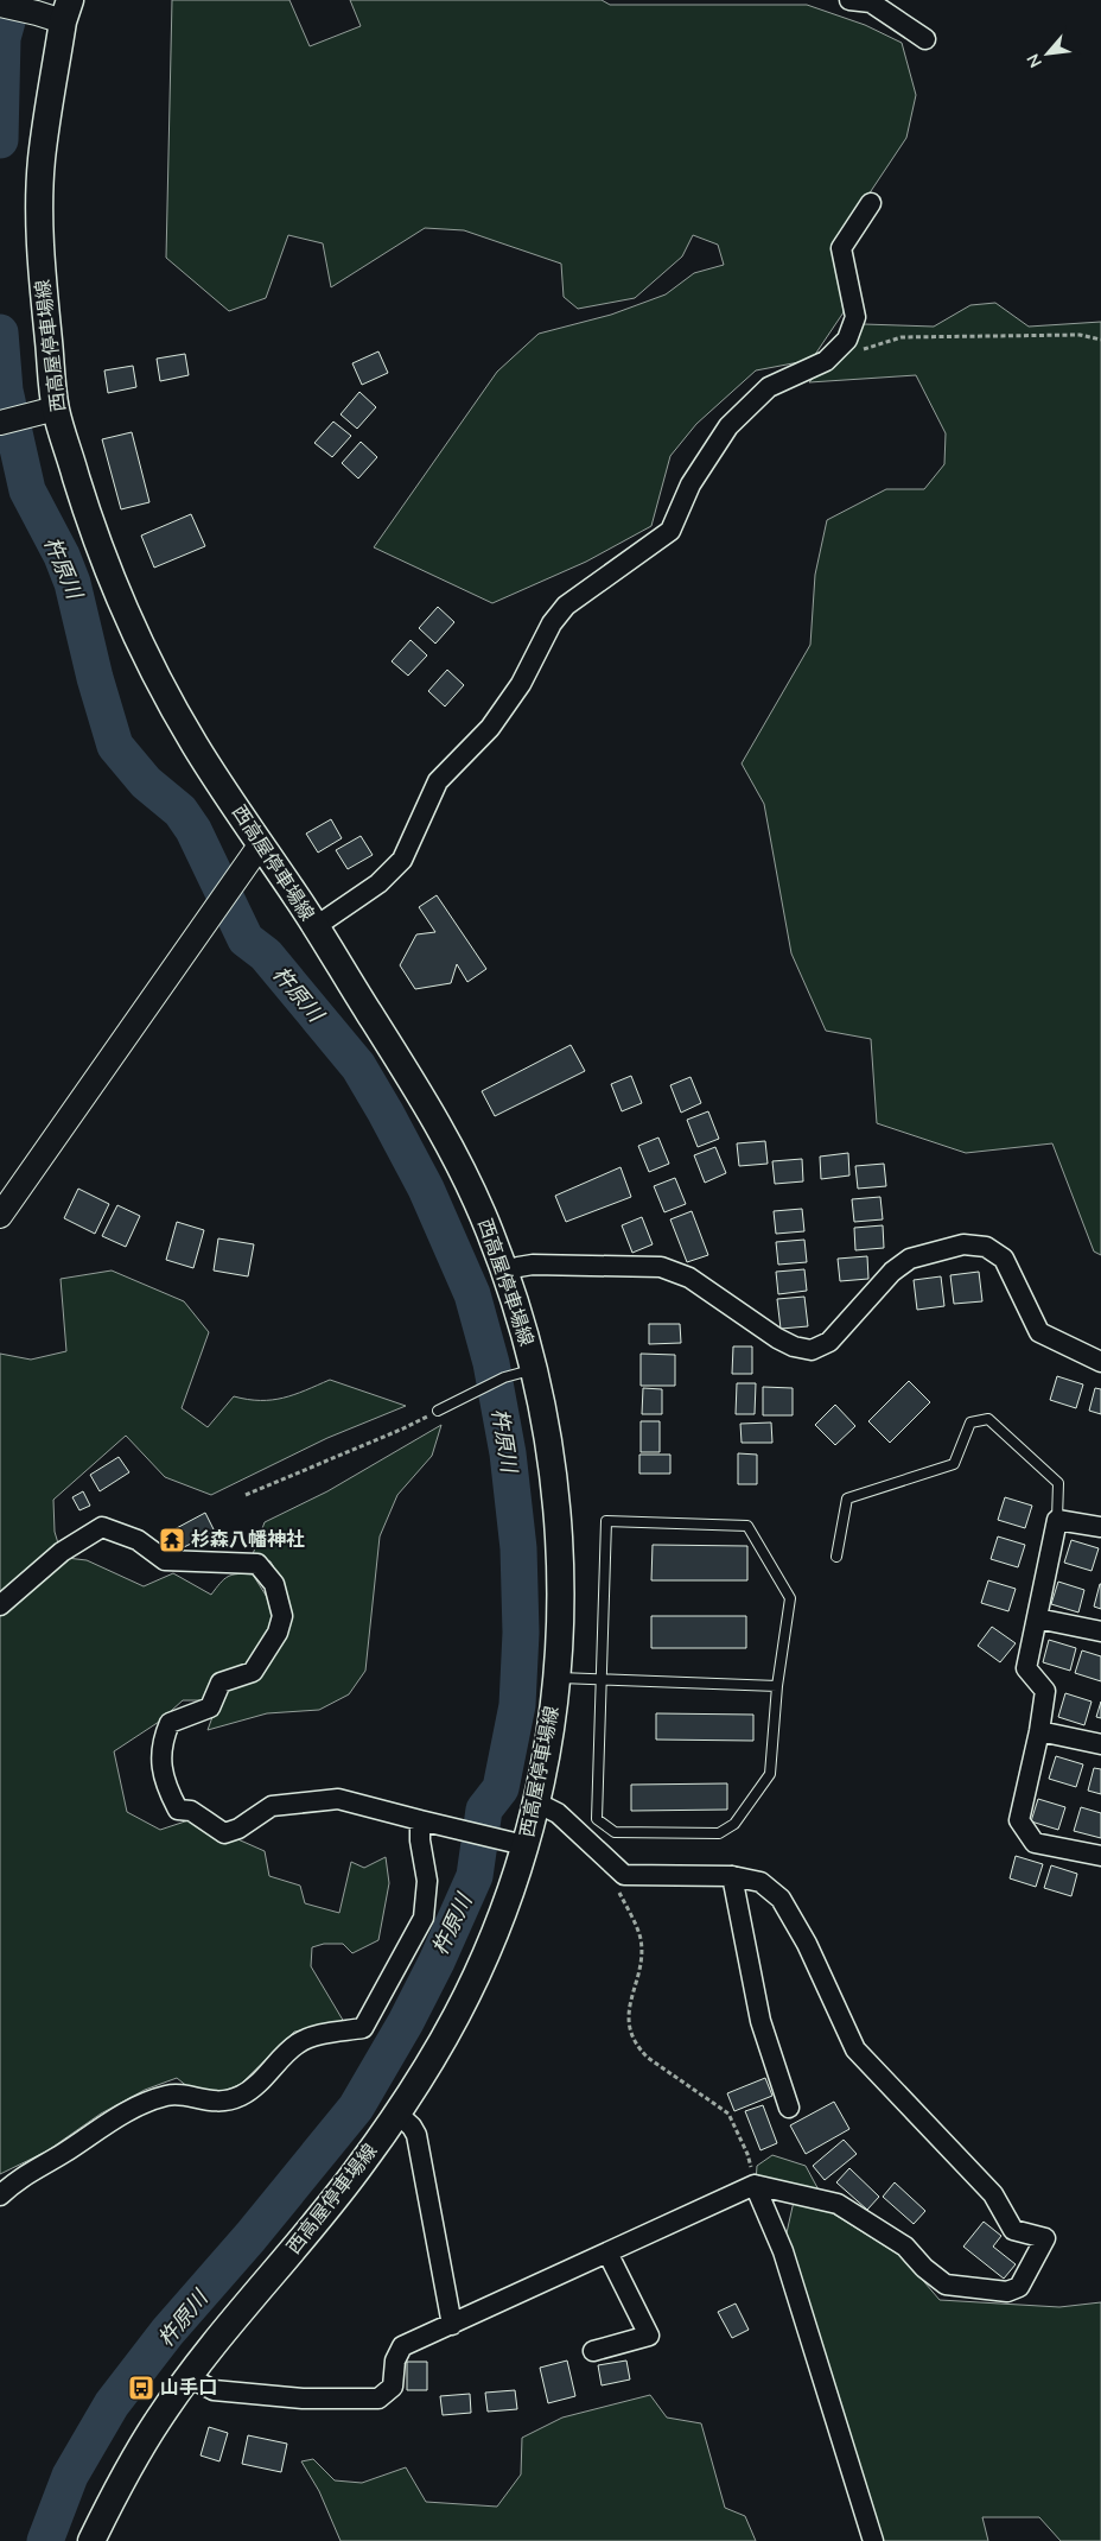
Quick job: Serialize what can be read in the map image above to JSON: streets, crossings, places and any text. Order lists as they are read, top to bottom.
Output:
{
  "streets": {
    "main road": ["西高屋停車場線"]
  },
  "water": ["杵原川"],
  "places": {
    "temple": ["杉森八幡神社"],
    "bus stop": ["山手口"]
  },
  "north": "bottom left"
}
